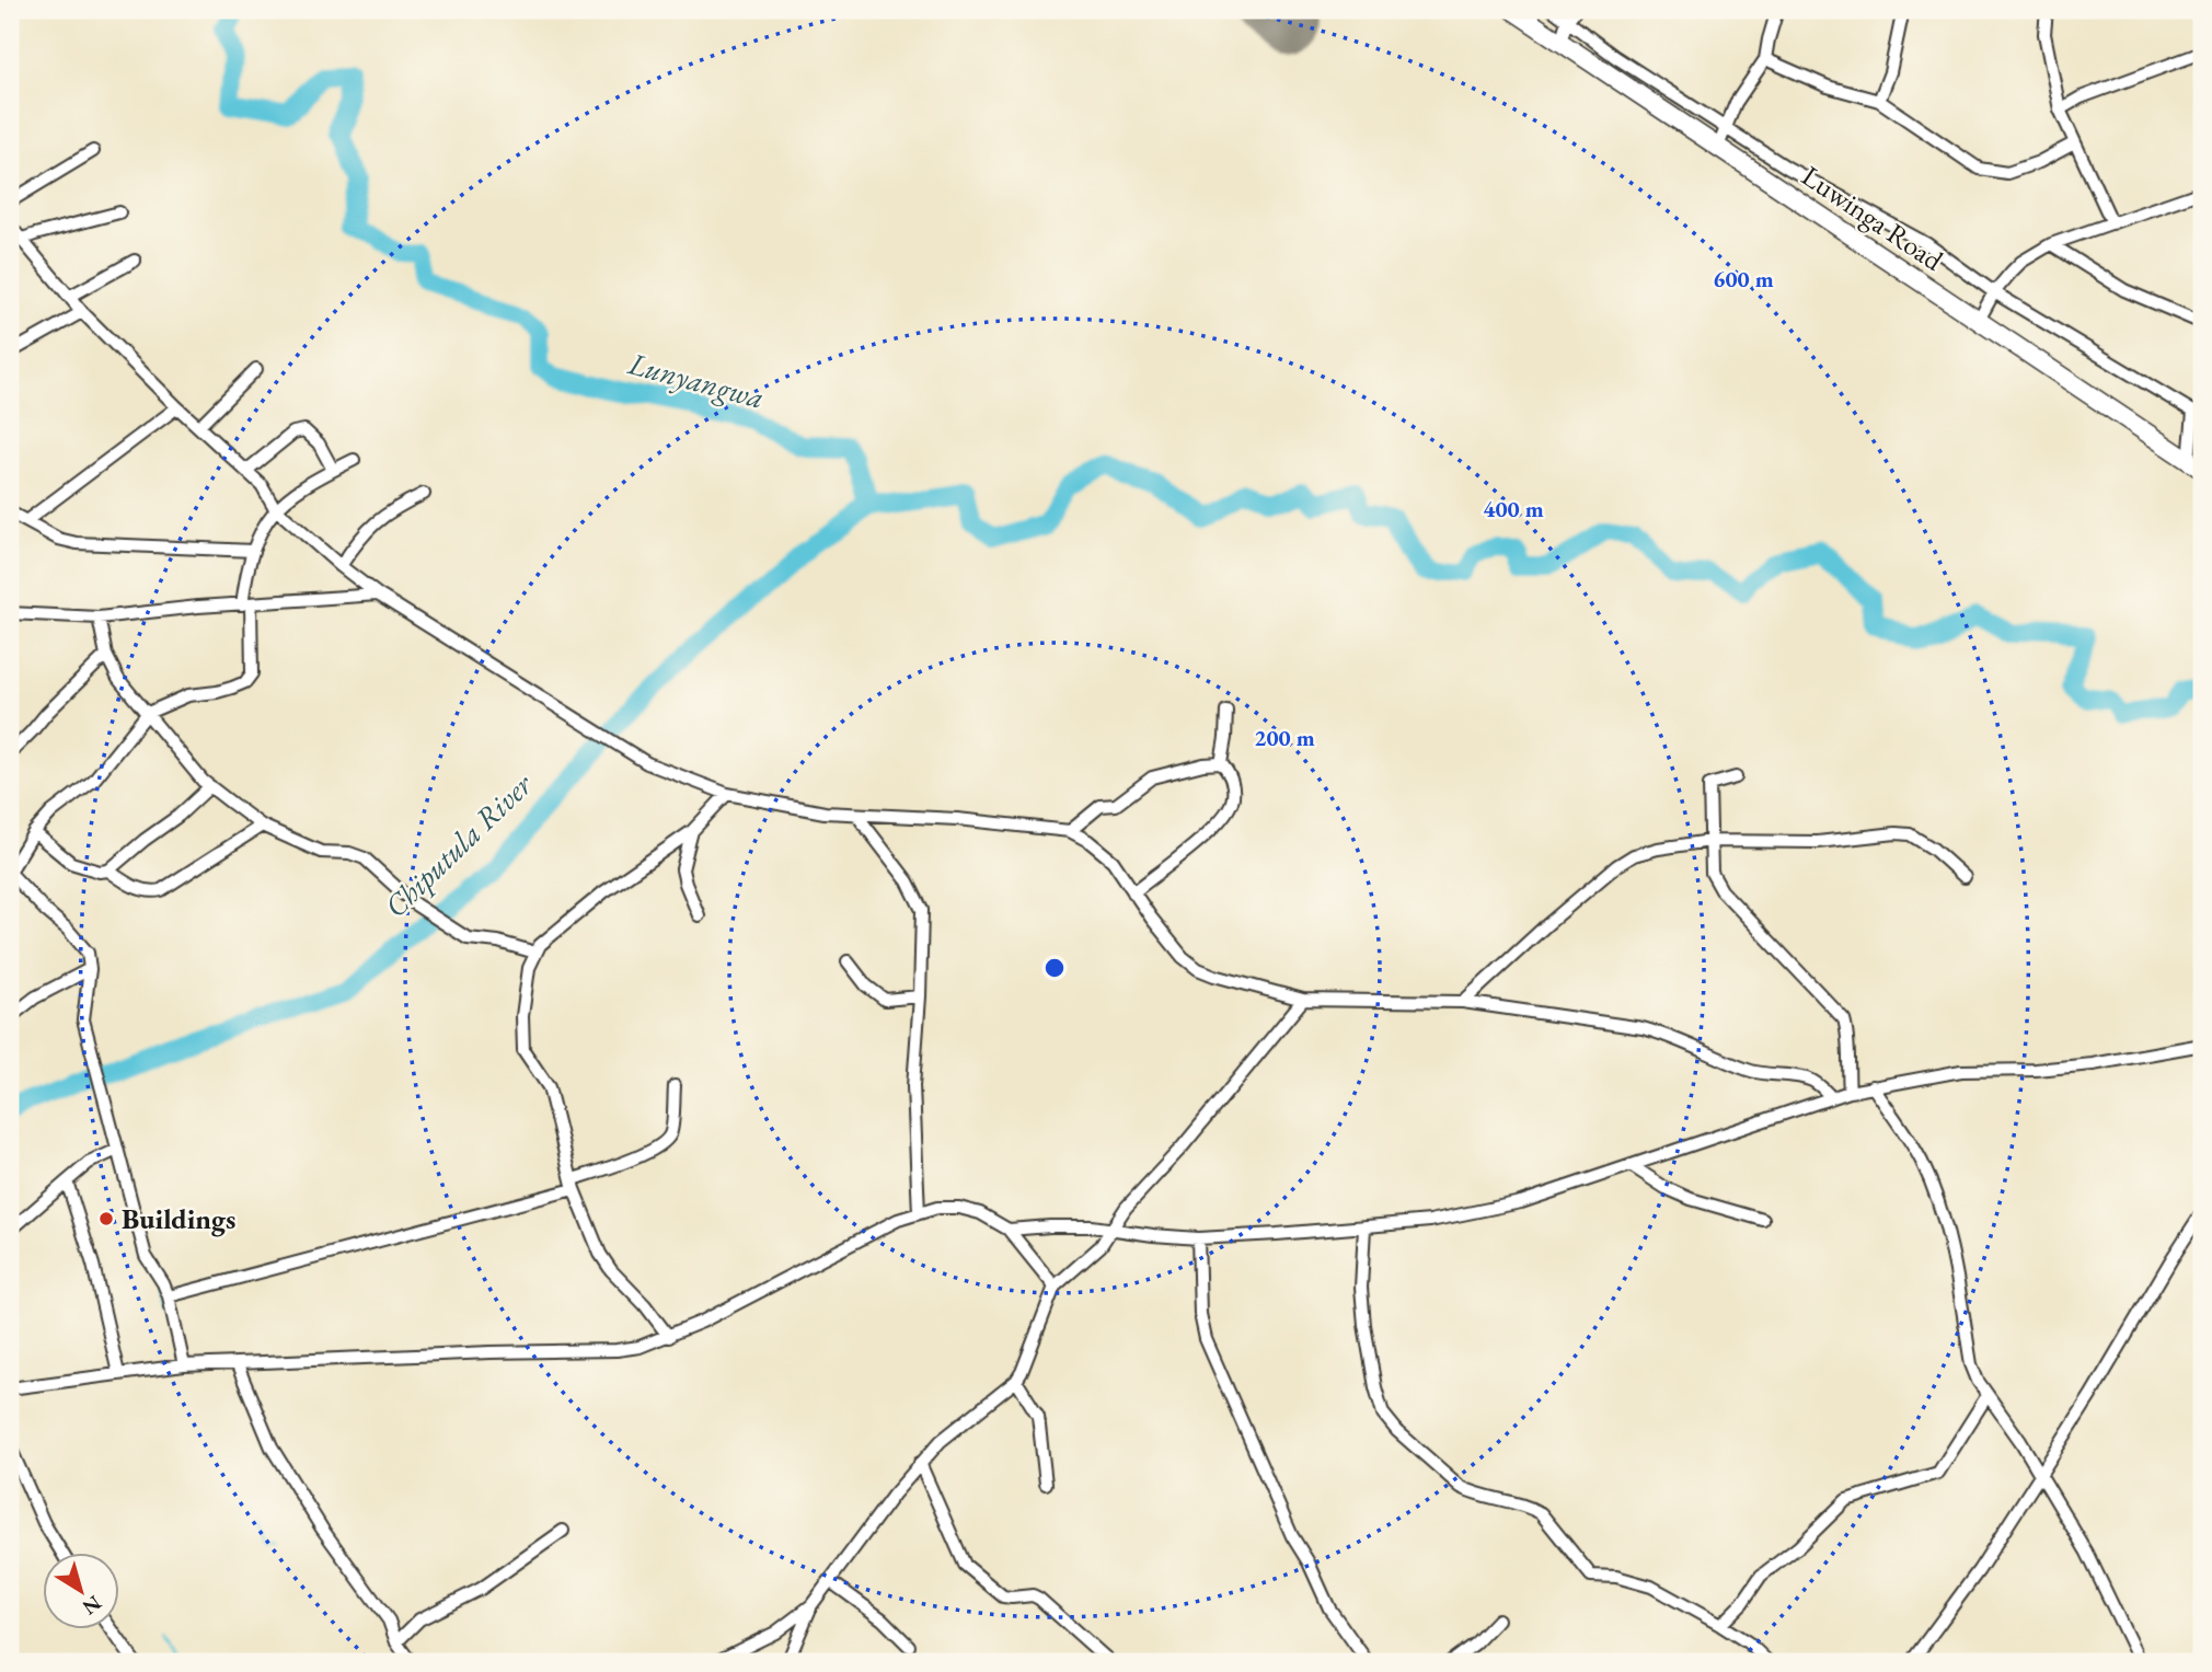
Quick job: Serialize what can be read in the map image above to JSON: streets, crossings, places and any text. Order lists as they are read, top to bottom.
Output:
{
  "streets": {
    "highway": ["Luwinga Road"]
  },
  "water": ["Lunyangwa", "Chiputula River"],
  "places": ["Buildings"],
  "north": "bottom right",
  "rings": ["600 m", "400 m", "200 m"]
}
